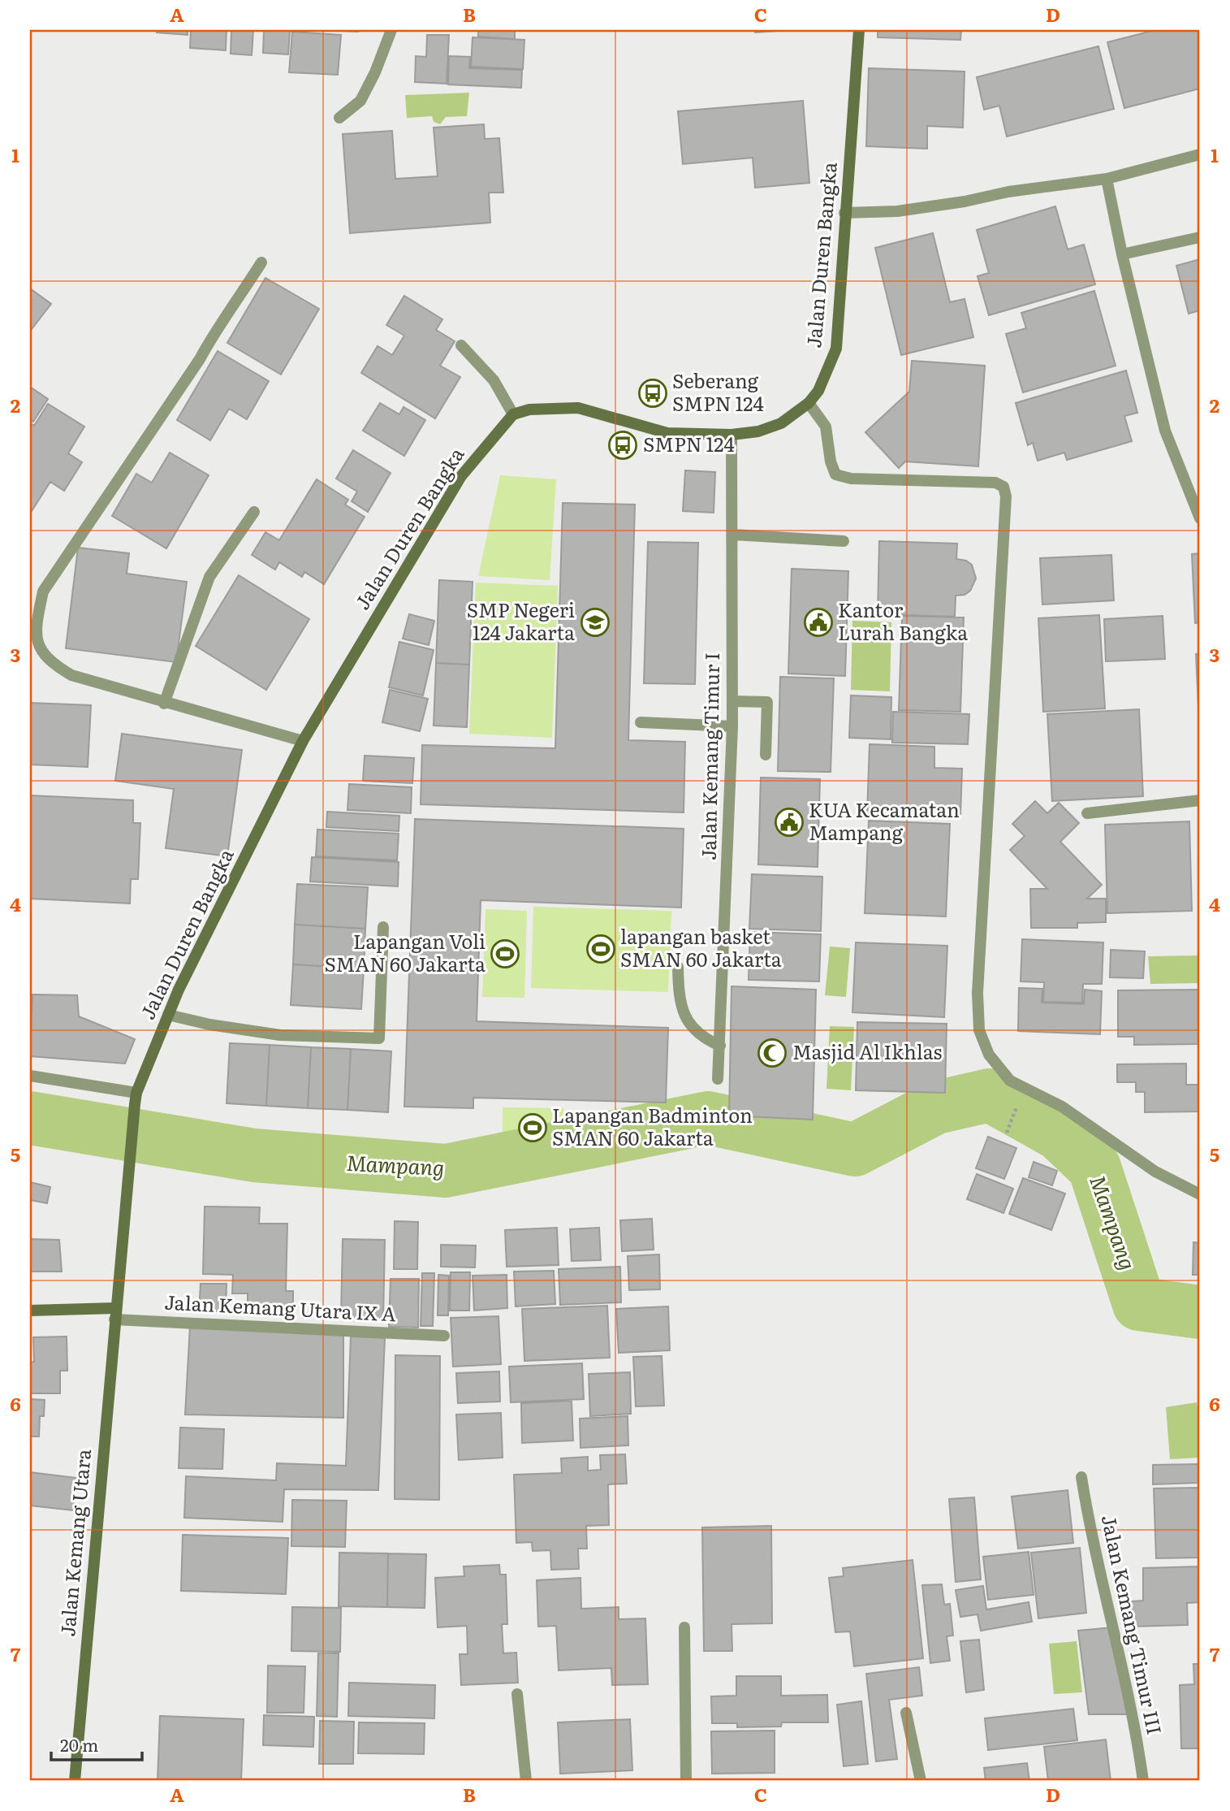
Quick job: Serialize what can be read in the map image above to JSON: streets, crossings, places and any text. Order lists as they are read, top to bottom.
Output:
{
  "streets": {
    "street": [
      "Jalan Duren Bangka",
      "Jalan Kemang Timur I",
      "Jalan Kemang Utara IX A",
      "Jalan Kemang Utara",
      "Jalan Kemang Timur III"
    ]
  },
  "crossings": [
    ["Jalan Duren Bangka", "Jalan Kemang Timur I"],
    ["Jalan Duren Bangka", "Jalan Kemang Utara IX A"],
    ["Jalan Duren Bangka", "Jalan Kemang Utara"],
    ["Jalan Kemang Utara IX A", "Jalan Kemang Utara"]
  ],
  "water": ["Mampang"],
  "places": {
    "bus stop": ["Seberang SMPN 124", "SMPN 124"],
    "school or university": ["SMP Negeri 124 Jakarta"],
    "public building": ["Kantor Lurah Bangka", "KUA Kecamatan Mampang"],
    "sports": ["lapangan basket SMAN 60 Jakarta", "Lapangan Voli SMAN 60 Jakarta", "Lapangan Badminton SMAN 60 Jakarta"],
    "mosque": ["Masjid Al Ikhlas"]
  },
  "scale_bar": "20 m",
  "grid": {
    "columns": [
      "A",
      "B",
      "C",
      "D"
    ],
    "rows": [
      "1",
      "2",
      "3",
      "4",
      "5",
      "6",
      "7"
    ]
  }
}
